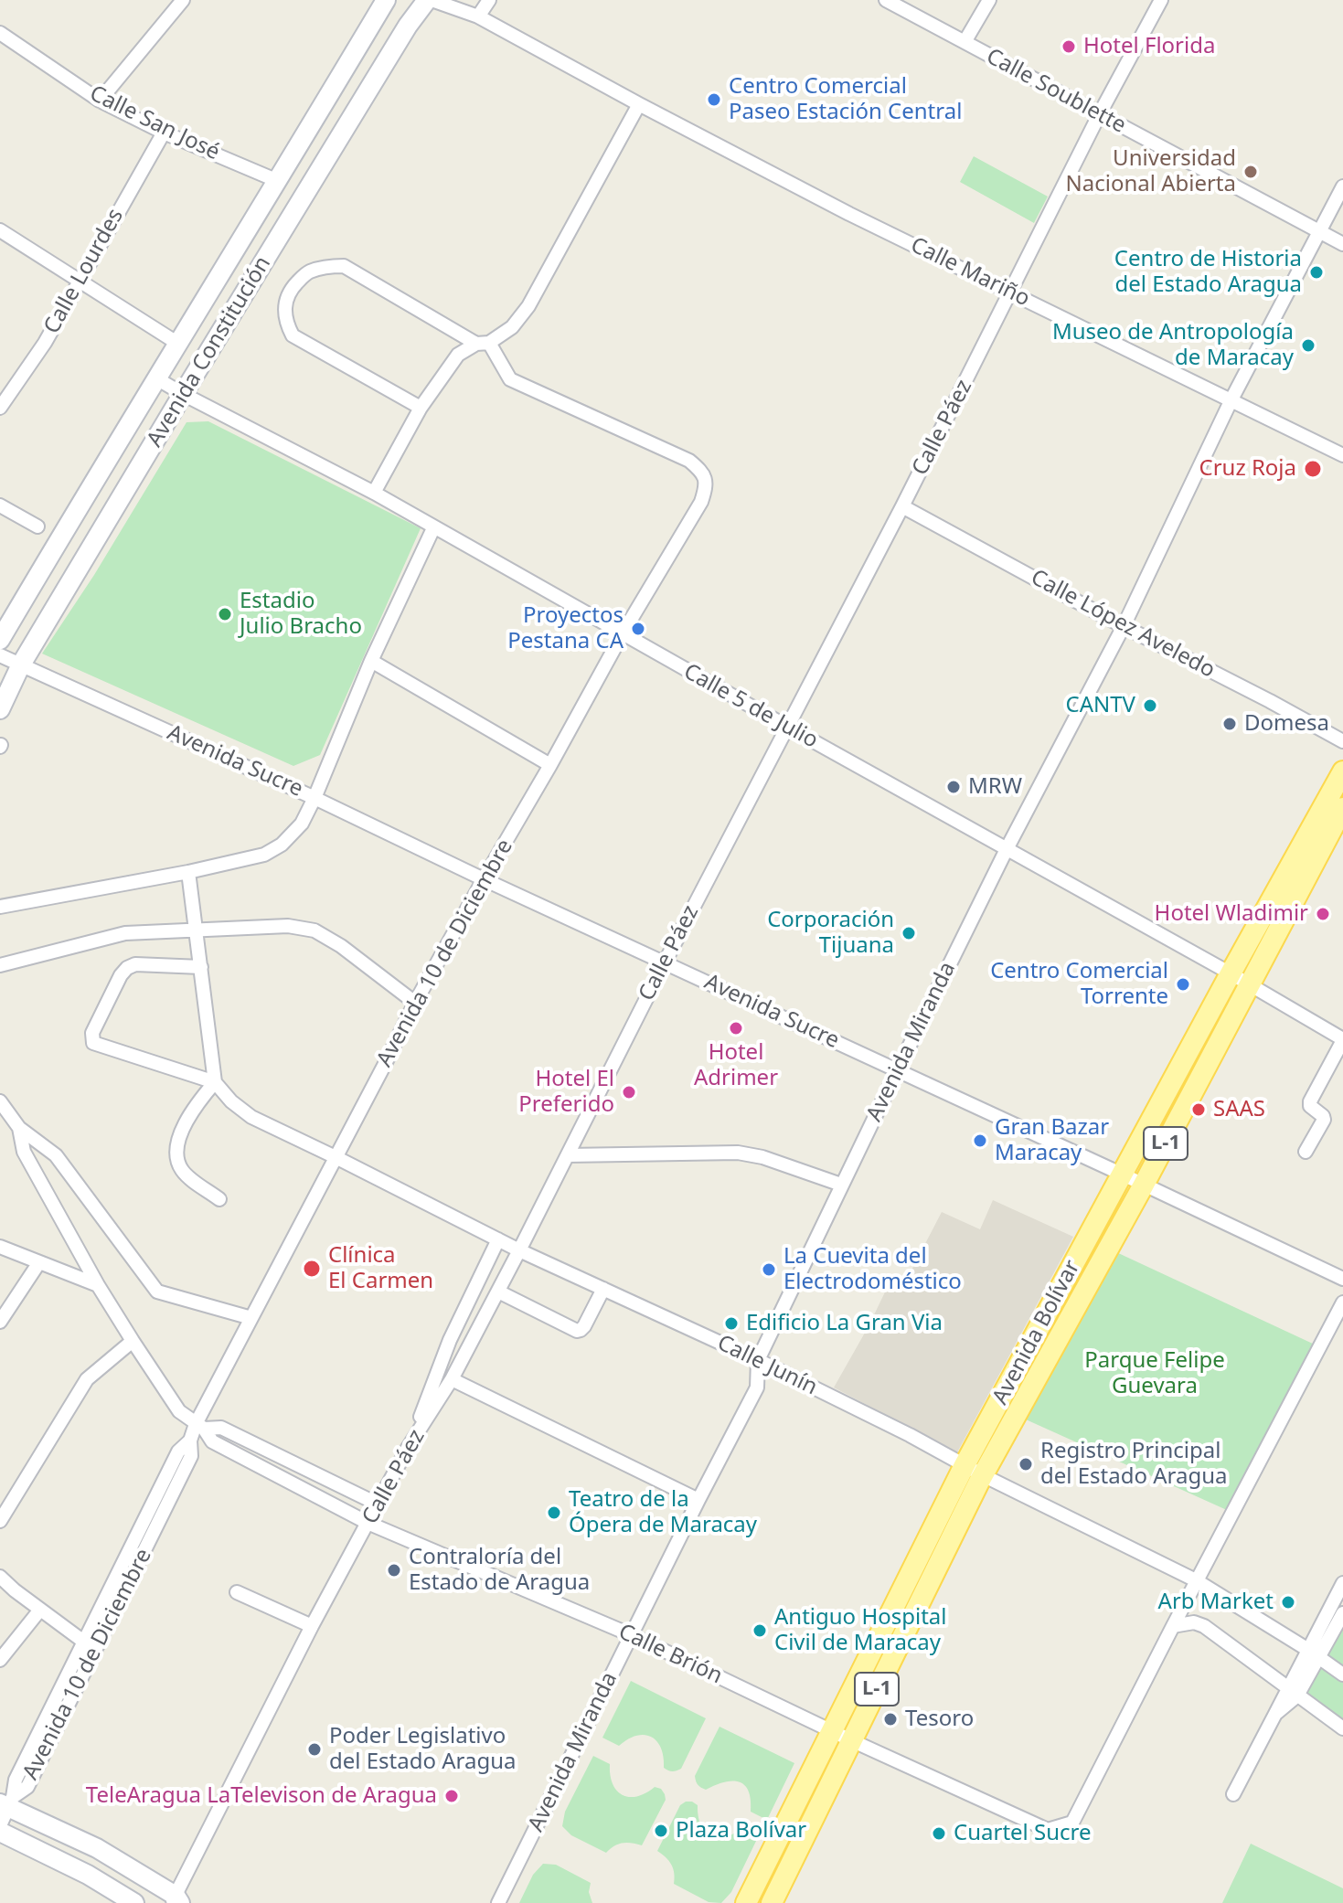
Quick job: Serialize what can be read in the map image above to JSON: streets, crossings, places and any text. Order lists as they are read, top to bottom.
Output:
{
  "streets": {
    "main road": ["L-1", "Avenida Bolívar"],
    "street": [
      "Calle Soublette",
      "Calle San José",
      "Calle Lourdes",
      "Calle Mariño",
      "Avenida Constitución",
      "Calle Páez",
      "Calle López Aveledo",
      "Calle 5 de Julio",
      "Avenida Sucre",
      "Avenida 10 de Diciembre",
      "Avenida Miranda",
      "Calle Junín",
      "Calle Brión"
    ]
  },
  "crossings": [
    ["Calle Soublette", "Calle Páez"],
    ["Calle Soublette", "Avenida Miranda"],
    ["Calle San José", "Calle Lourdes"],
    ["Calle San José", "Avenida Constitución"],
    ["Calle Mariño", "Avenida Constitución"],
    ["Calle Mariño", "Calle Páez"],
    ["Calle Mariño", "Avenida Miranda"],
    ["Avenida Constitución", "Calle 5 de Julio"],
    ["Avenida Constitución", "Avenida Sucre"],
    ["Calle Páez", "Calle López Aveledo"],
    ["Calle Páez", "Calle 5 de Julio"],
    ["Calle Páez", "Avenida Sucre"],
    ["Calle Páez", "Calle Junín"],
    ["Calle Páez", "Calle Brión"],
    ["Calle López Aveledo", "Avenida Miranda"],
    ["Calle 5 de Julio", "Avenida 10 de Diciembre"],
    ["Calle 5 de Julio", "Avenida Miranda"],
    ["Calle 5 de Julio", "Avenida Bolívar"],
    ["Avenida Sucre", "Avenida 10 de Diciembre"],
    ["Avenida Sucre", "Avenida Miranda"],
    ["Avenida Sucre", "Avenida Bolívar"],
    ["Avenida 10 de Diciembre", "Calle Junín"],
    ["Avenida 10 de Diciembre", "Calle Brión"],
    ["Avenida Miranda", "Calle Junín"],
    ["Avenida Miranda", "Calle Brión"],
    ["Avenida Bolívar", "Calle Junín"],
    ["Avenida Bolívar", "Calle Brión"],
    ["Calle Junín", "Calle Brión"]
  ],
  "parks": ["Parque Felipe Guevara"],
  "places": [
    "Hotel Florida",
    "Centro Comercial Paseo Estación Central",
    "Universidad Nacional Abierta",
    "Centro de Historia del Estado Aragua",
    "Museo de Antropología de Maracay",
    "Cruz Roja",
    "Estadio Julio Bracho",
    "Proyectos Pestana CA",
    "CANTV",
    "Domesa",
    "MRW",
    "Hotel Wladimir",
    "Corporación Tijuana",
    "Centro Comercial Torrente",
    "Hotel Adrimer",
    "Hotel El Preferido",
    "SAAS",
    "Gran Bazar Maracay",
    "Clínica El Carmen",
    "La Cuevita del Electrodoméstico",
    "Edificio La Gran Via",
    "Registro Principal del Estado Aragua",
    "Teatro de la Ópera de Maracay",
    "Contraloría del Estado de Aragua",
    "Arb Market",
    "Antiguo Hospital Civil de Maracay",
    "Tesoro",
    "Poder Legislativo del Estado Aragua",
    "TeleAragua LaTelevison de Aragua",
    "Plaza Bolívar",
    "Cuartel Sucre"
  ]
}
